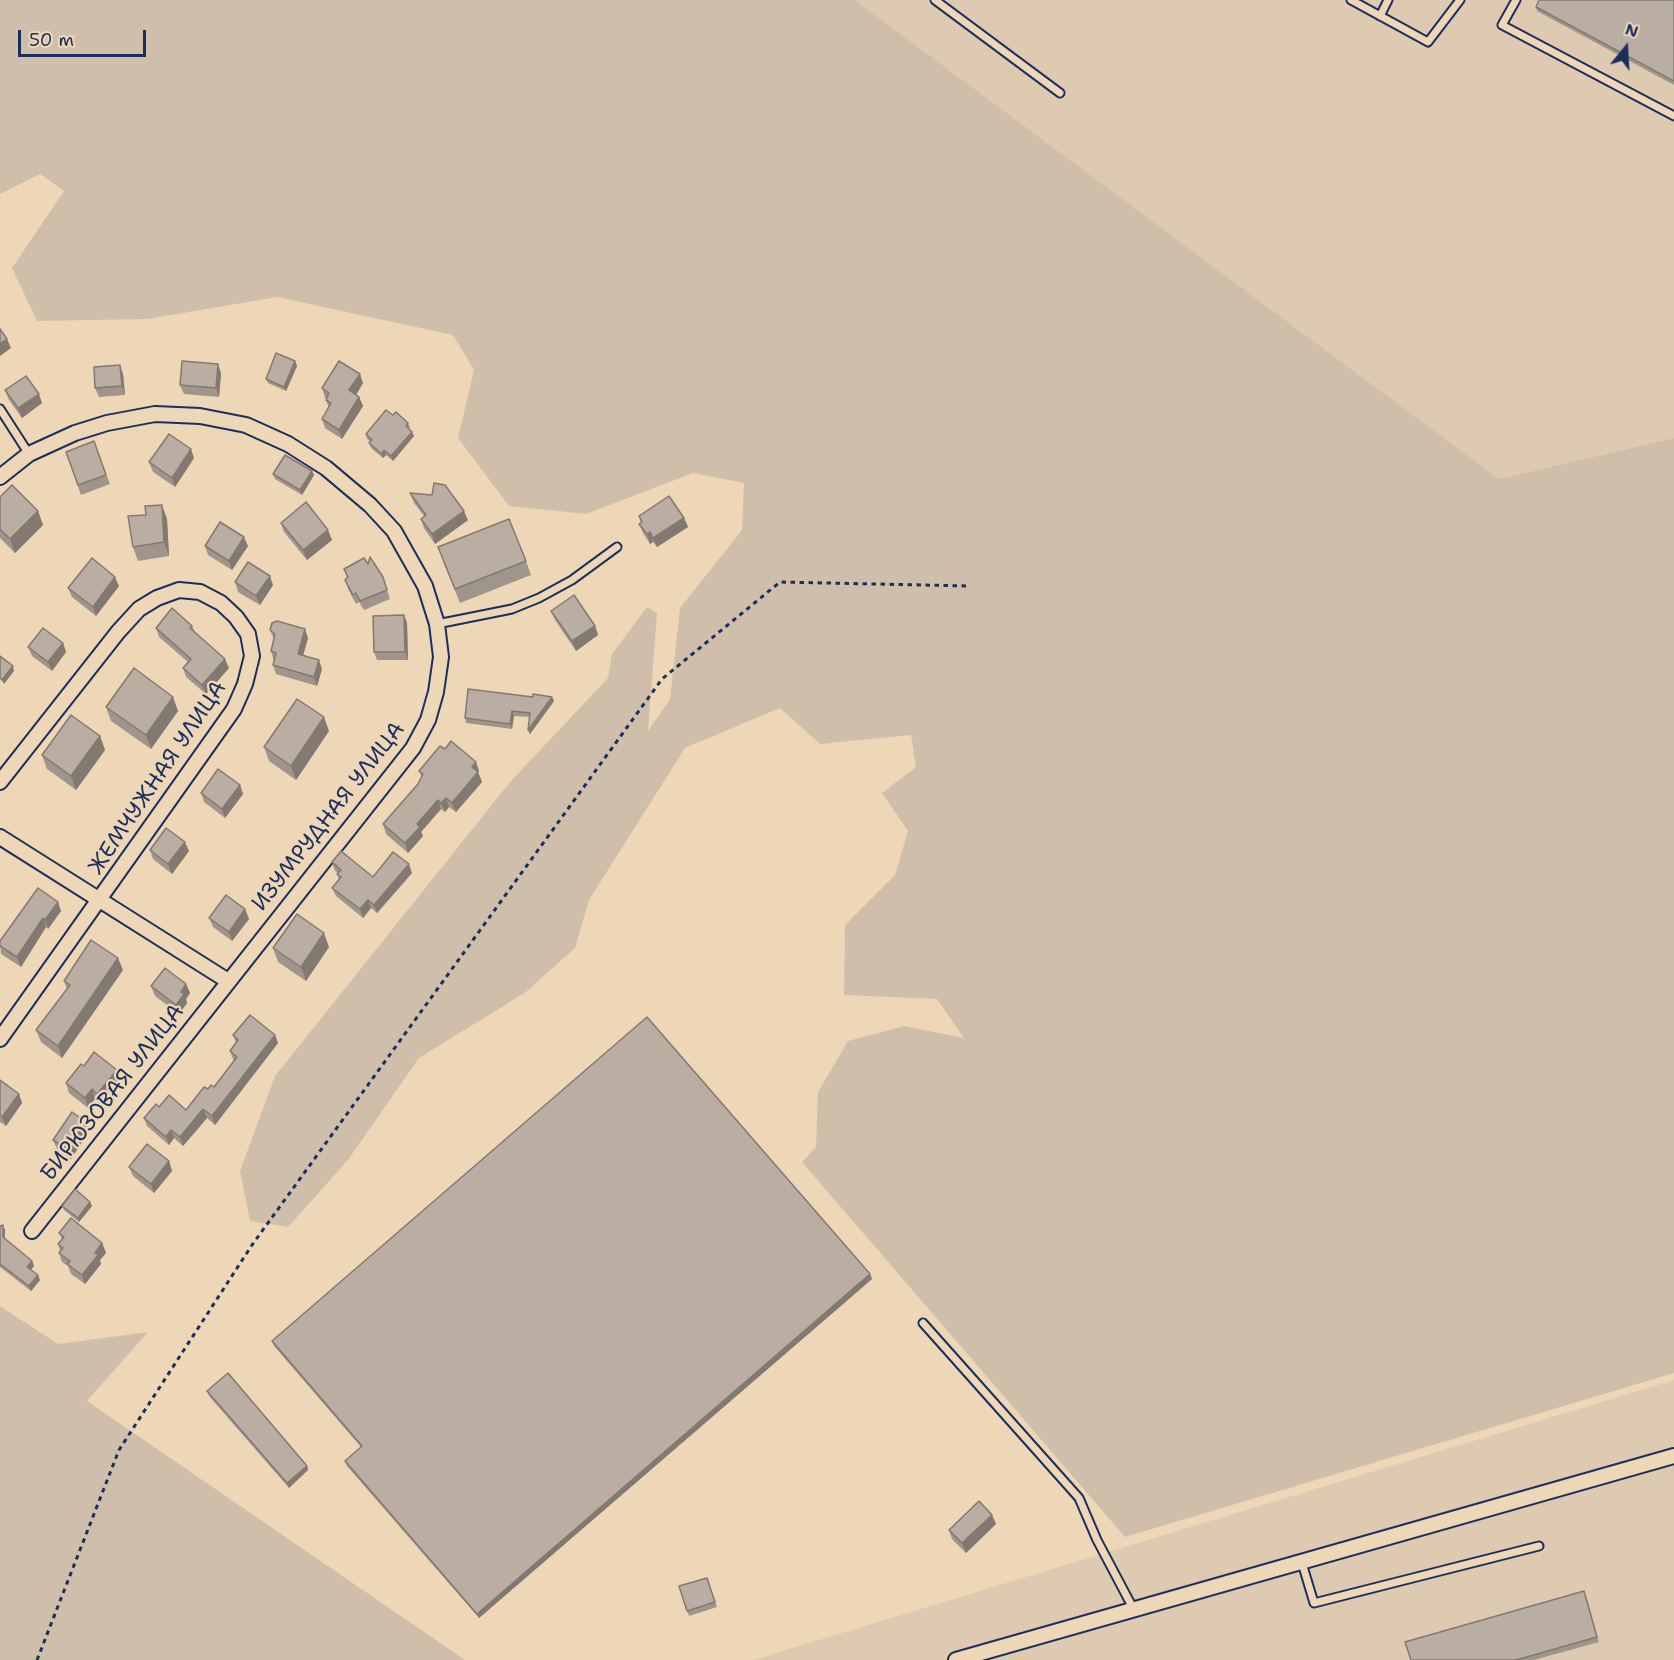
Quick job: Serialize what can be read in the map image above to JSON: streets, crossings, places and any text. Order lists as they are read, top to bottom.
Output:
{
  "streets": {
    "street": ["ЖЕМЧУЖНАЯ УЛИЦА", "ИЗУМРУДНАЯ УЛИЦА", "БИРЮЗОВАЯ УЛИЦА"]
  },
  "crossings": [
    ["ИЗУМРУДНАЯ УЛИЦА", "БИРЮЗОВАЯ УЛИЦА"]
  ],
  "scale_bar": "50 m",
  "north": "top"
}
